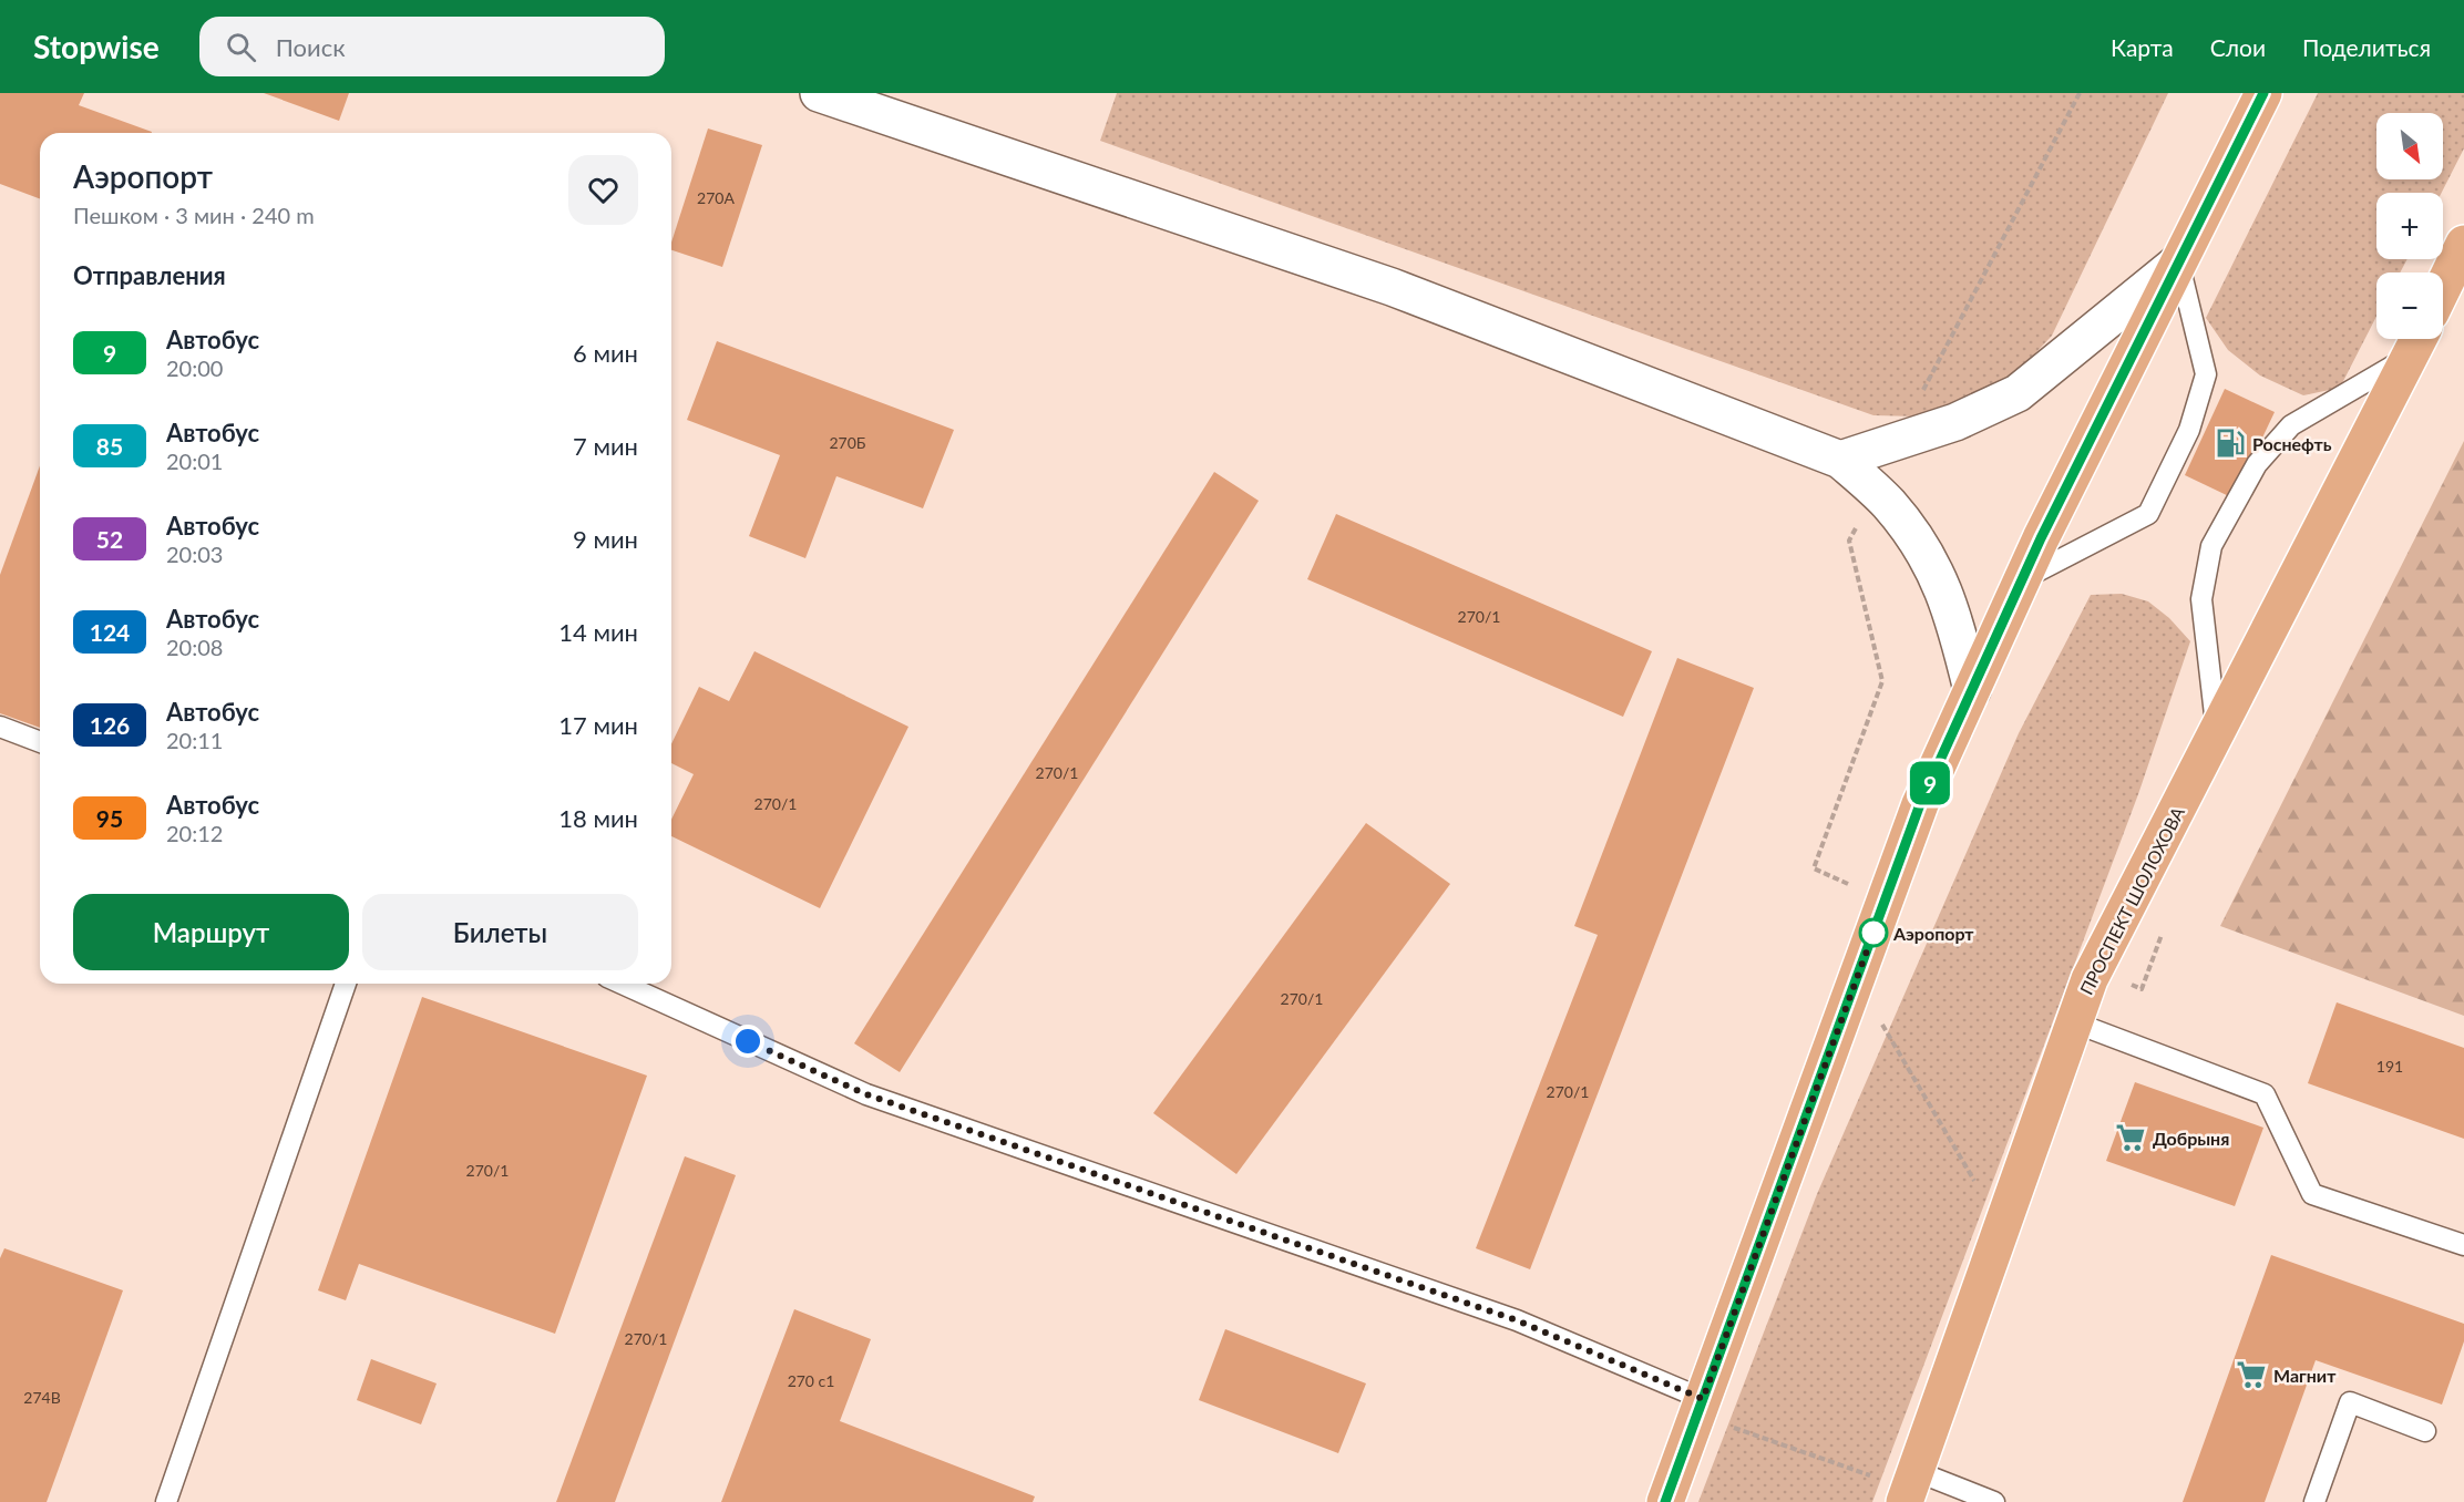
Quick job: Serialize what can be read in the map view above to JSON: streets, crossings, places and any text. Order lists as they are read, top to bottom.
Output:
{
  "streets": {
    "main road": ["ПРОСПЕКТ ШОЛОХОВА"]
  },
  "places": {
    "fuel station": ["Роснефть"],
    "other": ["Аэропорт"],
    "supermarket": ["Добрыня", "Магнит"]
  },
  "lines": ["bus line 9"],
  "house_numbers": [
    "270А",
    "270Б",
    "270/1",
    "270/1",
    "270/1",
    "270/1",
    "191",
    "270/1",
    "270/1",
    "270/1",
    "270 с1",
    "274В"
  ],
  "north": "bottom right",
  "page": {
    "header": "Stopwise",
    "search": "Поиск",
    "nav": ["Карта", "Слои", "Поделиться"],
    "on_map": "9",
    "map_buttons": ["+", "−"],
    "heading": [
      ["Аэропорт", "Пешком · 3 мин · 240 m"],
      "Отправления"
    ],
    "list": [
      {
        "mark": "9",
        "name": "Автобус",
        "note": "20:00",
        "value": "6 мин"
      },
      {
        "mark": "85",
        "name": "Автобус",
        "note": "20:01",
        "value": "7 мин"
      },
      {
        "mark": "52",
        "name": "Автобус",
        "note": "20:03",
        "value": "9 мин"
      },
      {
        "mark": "124",
        "name": "Автобус",
        "note": "20:08",
        "value": "14 мин"
      },
      {
        "mark": "126",
        "name": "Автобус",
        "note": "20:11",
        "value": "17 мин"
      },
      {
        "mark": "95",
        "name": "Автобус",
        "note": "20:12",
        "value": "18 мин"
      }
    ],
    "buttons": ["Маршрут", "Билеты"]
  }
}
